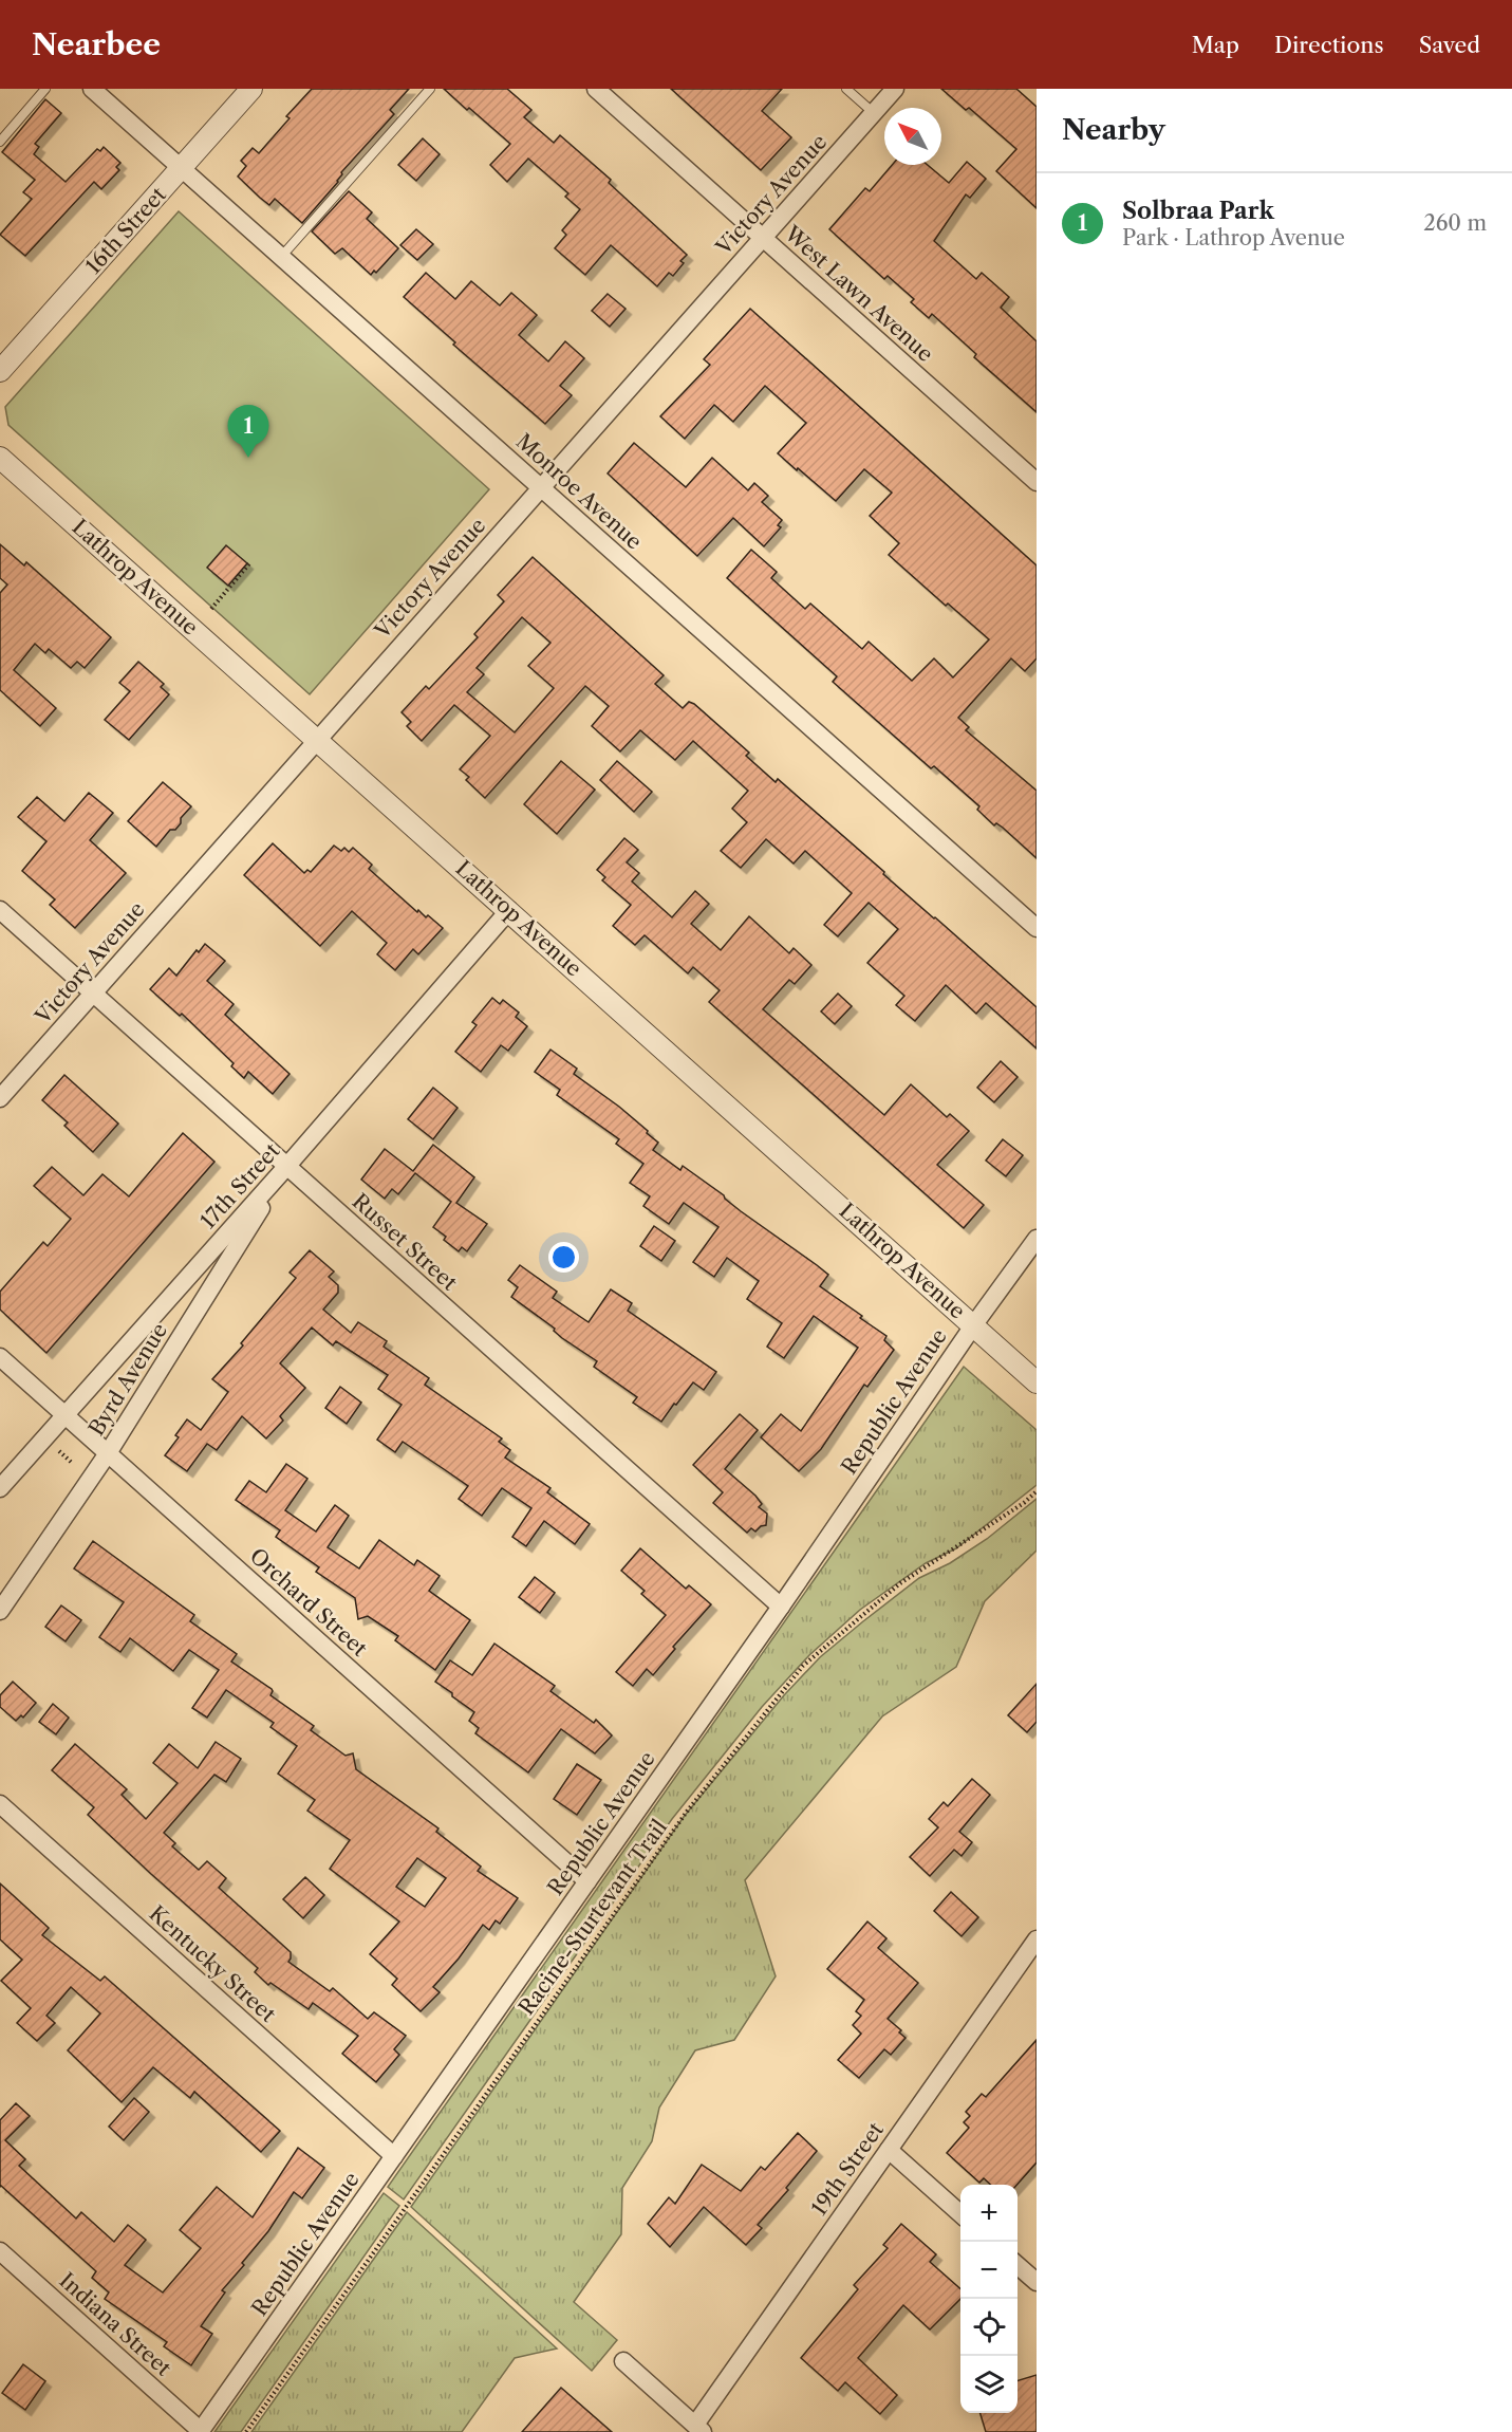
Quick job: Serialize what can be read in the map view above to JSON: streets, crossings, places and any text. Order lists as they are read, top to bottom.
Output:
{
  "streets": {
    "street": [
      "Victory Avenue",
      "16th Street",
      "West Lawn Avenue",
      "Monroe Avenue",
      "Lathrop Avenue",
      "17th Street",
      "Russet Street",
      "Byrd Avenue",
      "Republic Avenue",
      "Orchard Street",
      "Kentucky Street",
      "19th Street",
      "Indiana Street"
    ],
    "path": ["Racine-Sturtevant Trail"]
  },
  "crossings": [
    ["Victory Avenue", "West Lawn Avenue"],
    ["Victory Avenue", "Monroe Avenue"],
    ["Victory Avenue", "Lathrop Avenue"],
    ["Victory Avenue", "Russet Street"],
    ["16th Street", "Monroe Avenue"],
    ["Lathrop Avenue", "17th Street"],
    ["Lathrop Avenue", "Republic Avenue"],
    ["17th Street", "Russet Street"],
    ["17th Street", "Byrd Avenue"],
    ["17th Street", "Orchard Street"],
    ["Russet Street", "Byrd Avenue"],
    ["Russet Street", "Republic Avenue"],
    ["Byrd Avenue", "Orchard Street"],
    ["Republic Avenue", "Orchard Street"],
    ["Republic Avenue", "Kentucky Street"],
    ["Republic Avenue", "Indiana Street"]
  ],
  "north": "top left",
  "page": {
    "header": "Nearbee",
    "nav": ["Map", "Directions", "Saved"],
    "heading": "Nearby",
    "list": [
      {
        "mark": "1",
        "name": "Solbraa Park",
        "note": "Park · Lathrop Avenue",
        "value": "260 m"
      }
    ],
    "pins": "1",
    "map_buttons": ["+", "−"]
  }
}
